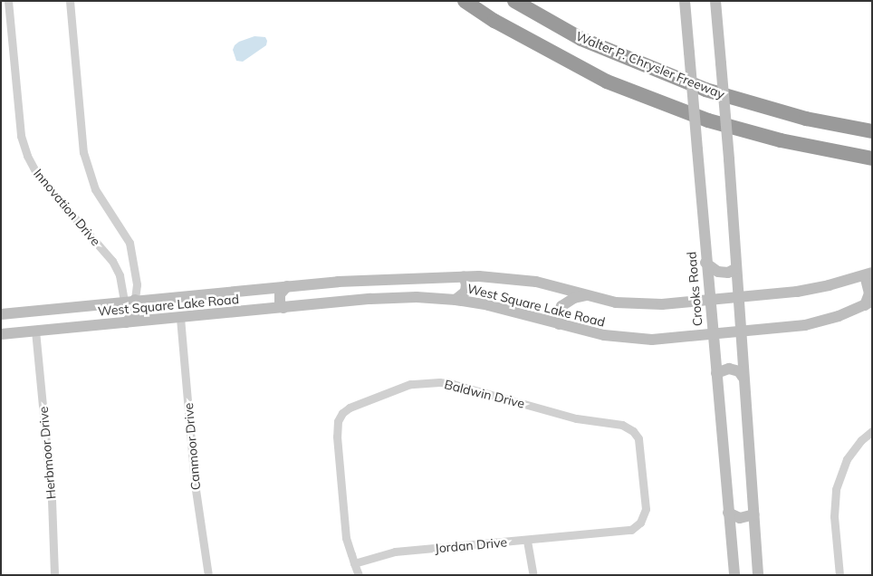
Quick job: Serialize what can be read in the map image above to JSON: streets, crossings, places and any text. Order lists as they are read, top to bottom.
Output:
{
  "streets": {
    "highway": ["Walter P. Chrysler Freeway"],
    "main road": ["Crooks Road", "West Square Lake Road"],
    "street": [
      "Innovation Drive",
      "Baldwin Drive",
      "Canmoor Drive",
      "Herbmoor Drive",
      "Jordan Drive"
    ]
  },
  "crossings": [
    ["Innovation Drive", "West Square Lake Road"],
    ["Crooks Road", "West Square Lake Road"],
    ["West Square Lake Road", "Canmoor Drive"],
    ["West Square Lake Road", "Herbmoor Drive"],
    ["Baldwin Drive", "Jordan Drive"]
  ]
}
